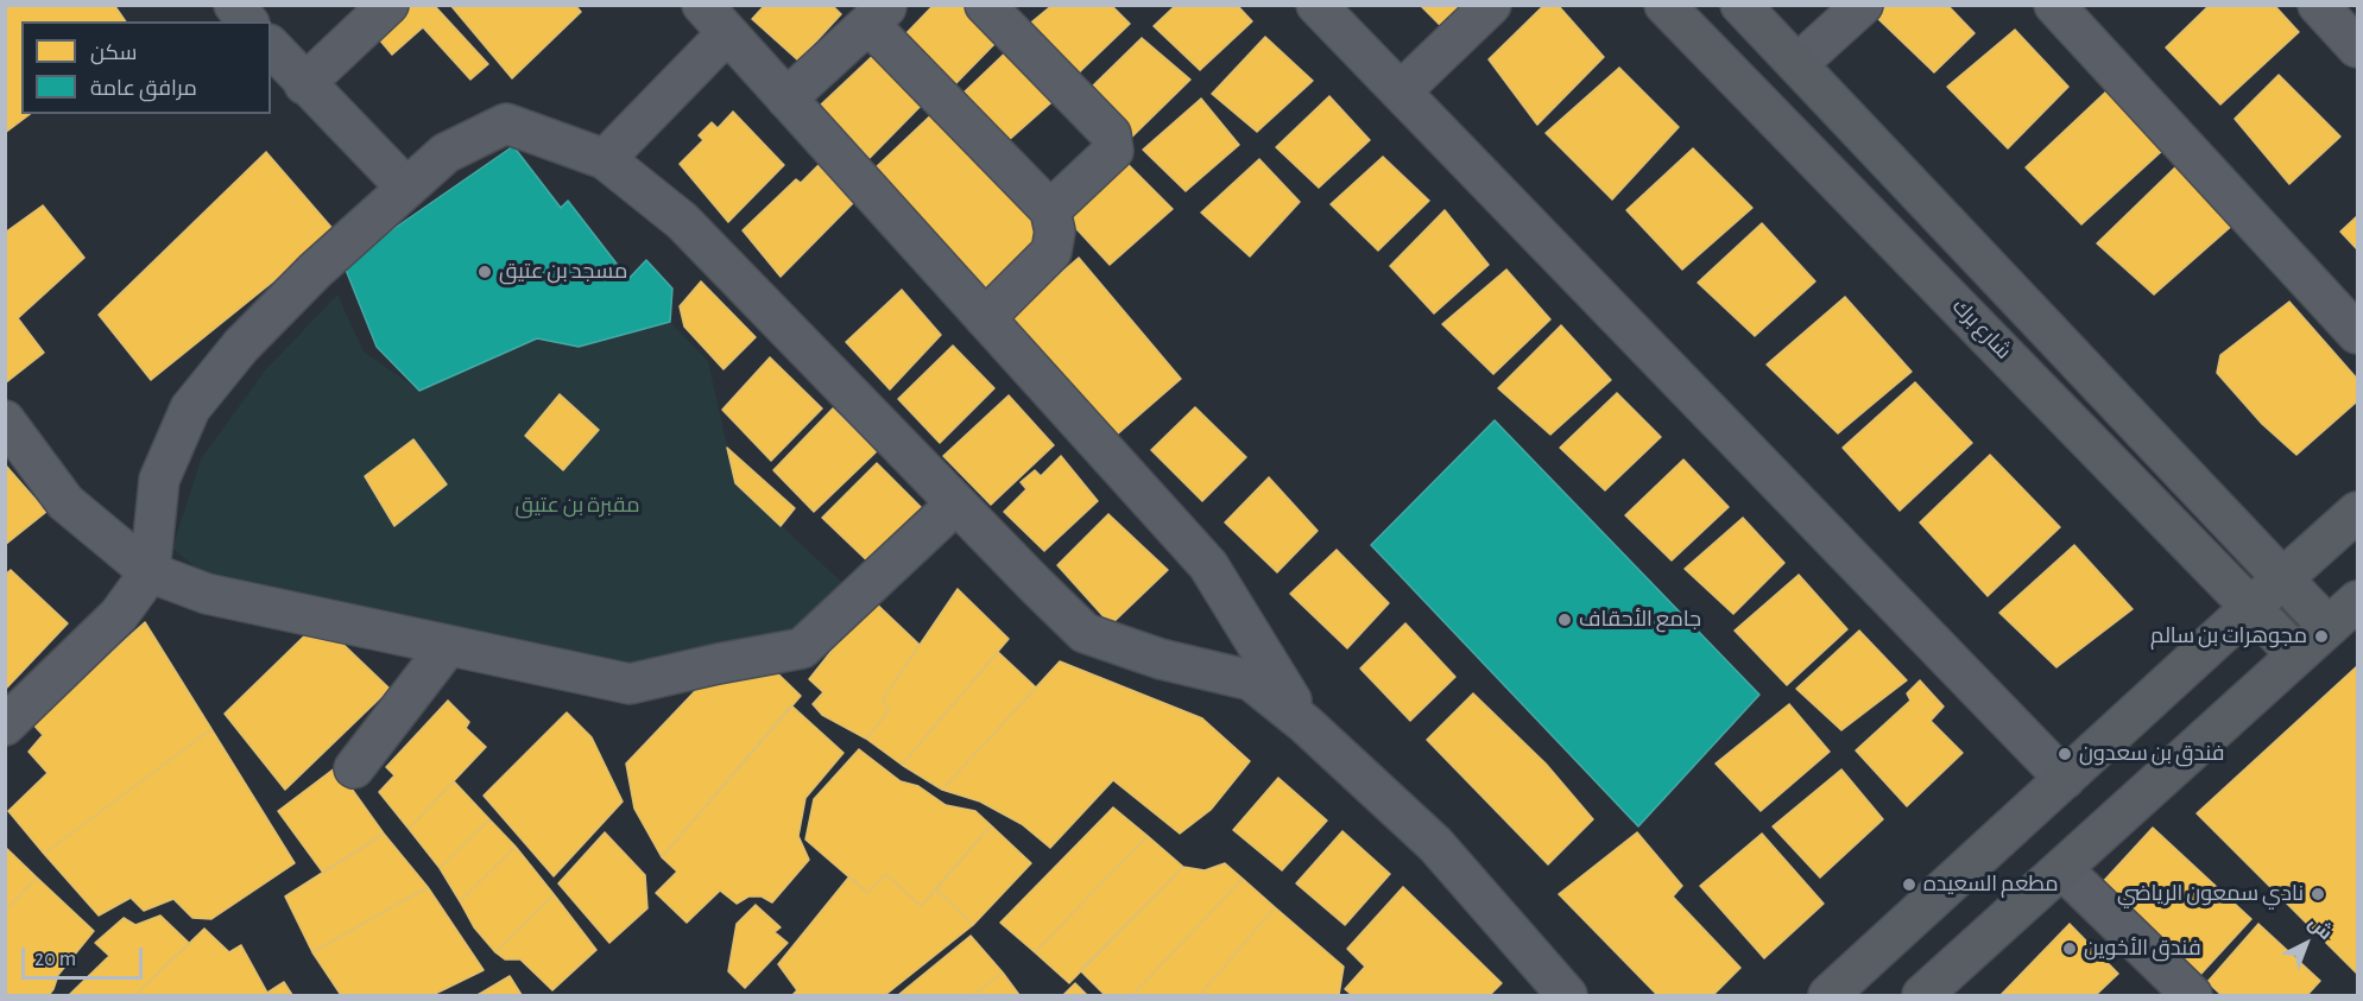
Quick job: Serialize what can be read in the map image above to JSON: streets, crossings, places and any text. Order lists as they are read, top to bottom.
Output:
{
  "streets": {
    "main road": ["شارع برك"]
  },
  "parks": ["مقبرة بن عتيق"],
  "places": [
    "مسجد بن عتيق",
    "جامع الأحقاف",
    "مجوهرات بن سالم",
    "فندق بن سعدون",
    "مطعم السعيده",
    "نادي سمعون الرياضي",
    "فندق الأخوين"
  ],
  "legend": ["سكن", "مرافق عامة"],
  "scale_bar": "20 m",
  "north": "top right"
}
